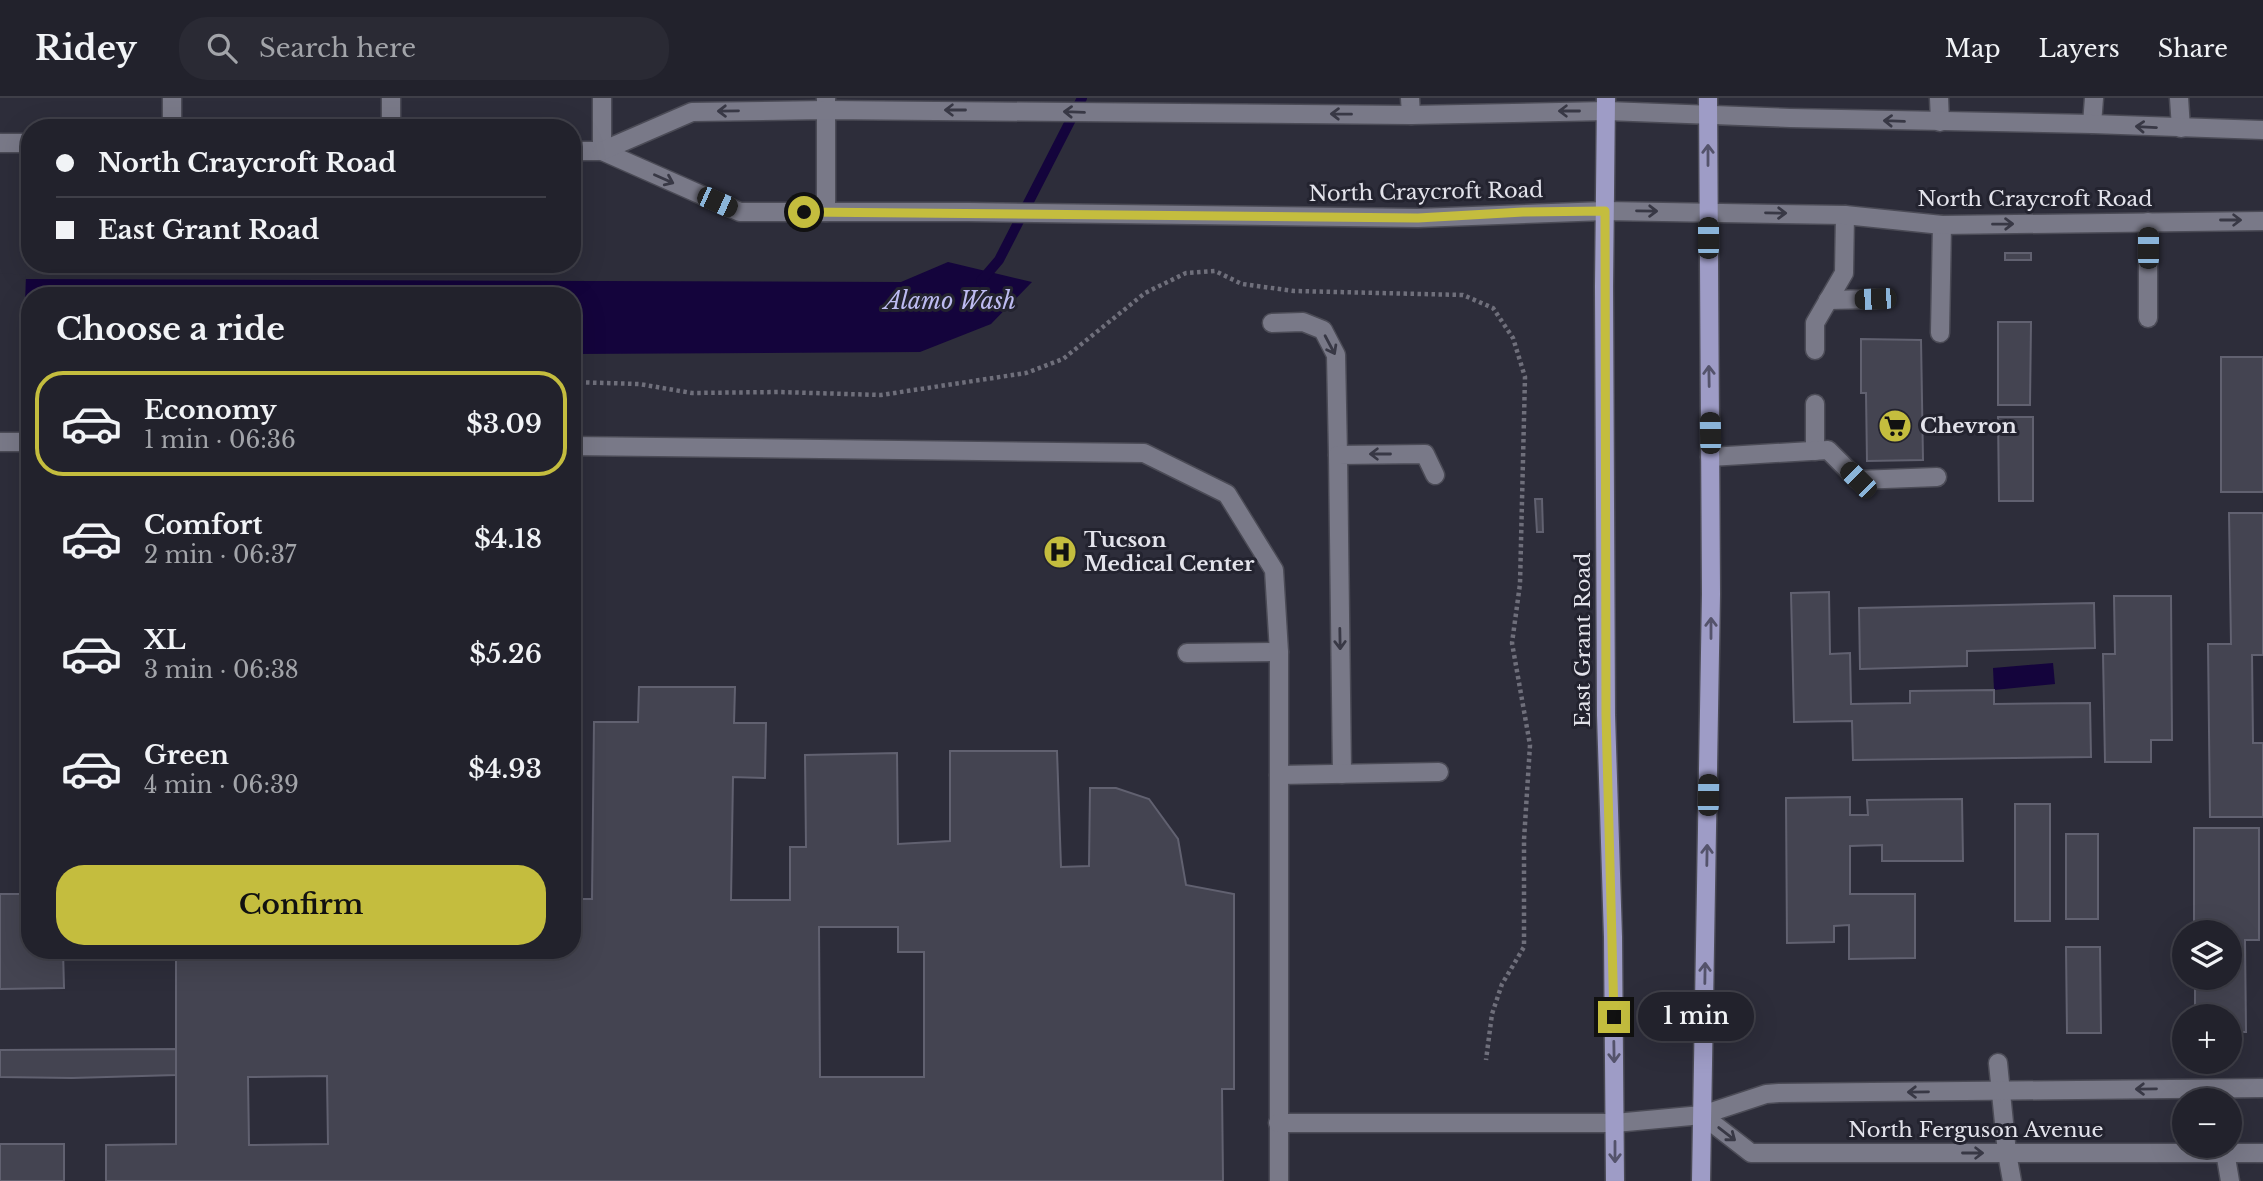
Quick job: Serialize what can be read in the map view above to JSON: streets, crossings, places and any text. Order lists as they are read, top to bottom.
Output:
{
  "streets": {
    "main road": ["North Craycroft Road", "East Grant Road", "North Ferguson Avenue"]
  },
  "crossings": [
    ["North Craycroft Road", "East Grant Road"],
    ["East Grant Road", "North Ferguson Avenue"]
  ],
  "water": ["Alamo Wash"],
  "places": {
    "supermarket": ["Chevron"],
    "hospital": ["Tucson Medical Center"]
  },
  "page": {
    "header": "Ridey",
    "search": "Search here",
    "nav": ["Map", "Layers", "Share"],
    "banner": ["North Craycroft Road", "East Grant Road"],
    "heading": "Choose a ride",
    "list": [
      {
        "name": "Economy",
        "note": "1 min · 06:36",
        "value": "$3.09"
      },
      {
        "name": "Comfort",
        "note": "2 min · 06:37",
        "value": "$4.18"
      },
      {
        "name": "XL",
        "note": "3 min · 06:38",
        "value": "$5.26"
      },
      {
        "name": "Green",
        "note": "4 min · 06:39",
        "value": "$4.93"
      }
    ],
    "buttons": "Confirm",
    "map_buttons": ["+", "−"],
    "bubble": "1 min"
  }
}
